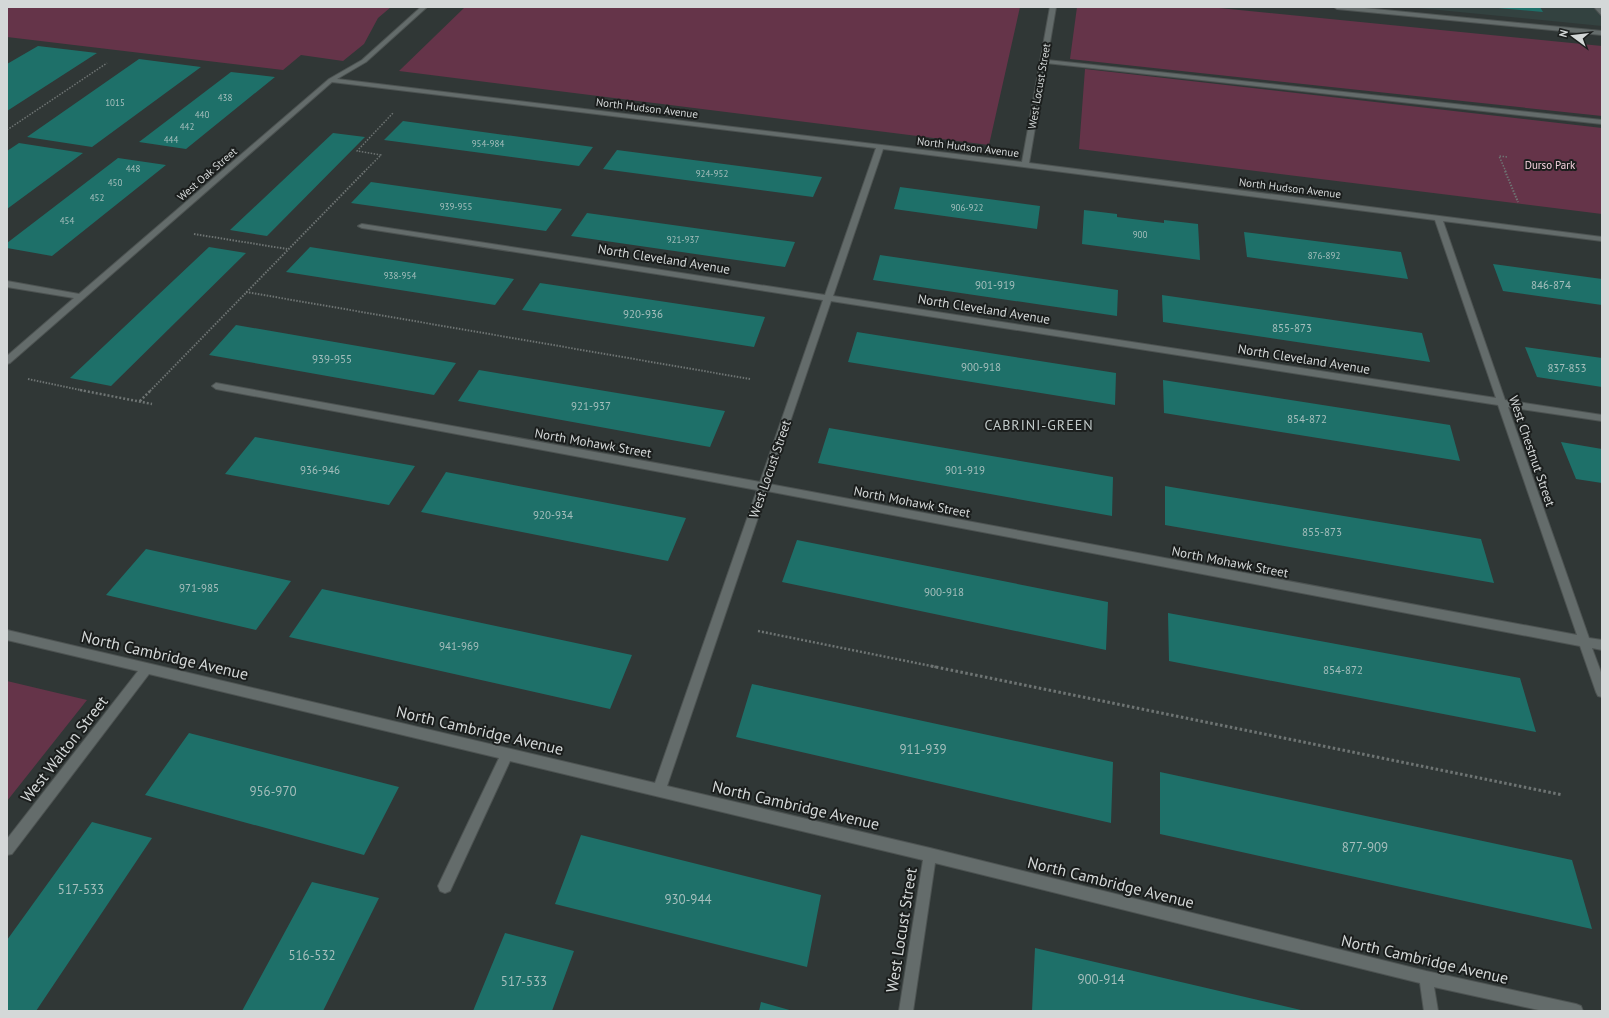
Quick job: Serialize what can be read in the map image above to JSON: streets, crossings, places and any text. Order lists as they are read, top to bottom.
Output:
{
  "streets": {
    "street": [
      "West Locust Street",
      "North Hudson Avenue",
      "West Oak Street",
      "North Cleveland Avenue",
      "North Mohawk Street",
      "West Chestnut Street",
      "North Cambridge Avenue",
      "West Walton Street"
    ]
  },
  "crossings": [
    ["West Locust Street", "North Hudson Avenue"],
    ["West Locust Street", "North Cleveland Avenue"],
    ["West Locust Street", "North Mohawk Street"],
    ["West Locust Street", "North Cambridge Avenue"],
    ["North Hudson Avenue", "West Oak Street"],
    ["North Hudson Avenue", "West Chestnut Street"],
    ["North Cleveland Avenue", "West Chestnut Street"],
    ["North Mohawk Street", "West Chestnut Street"],
    ["North Cambridge Avenue", "West Walton Street"]
  ],
  "districts": ["CABRINI-GREEN"],
  "parks": ["Durso Park"],
  "house_numbers": [
    "438",
    "1015",
    "440",
    "442",
    "444",
    "954-984",
    "448",
    "924-952",
    "450",
    "452",
    "939-955",
    "906-922",
    "454",
    "900",
    "921-937",
    "876-892",
    "938-954",
    "901-919",
    "846-874",
    "920-936",
    "855-873",
    "939-955",
    "900-918",
    "837-853",
    "921-937",
    "854-872",
    "936-946",
    "901-919",
    "920-934",
    "855-873",
    "971-985",
    "900-918",
    "941-969",
    "854-872",
    "911-939",
    "956-970",
    "877-909",
    "517-533",
    "930-944",
    "516-532",
    "900-914",
    "517-533"
  ],
  "north": "left"
}
